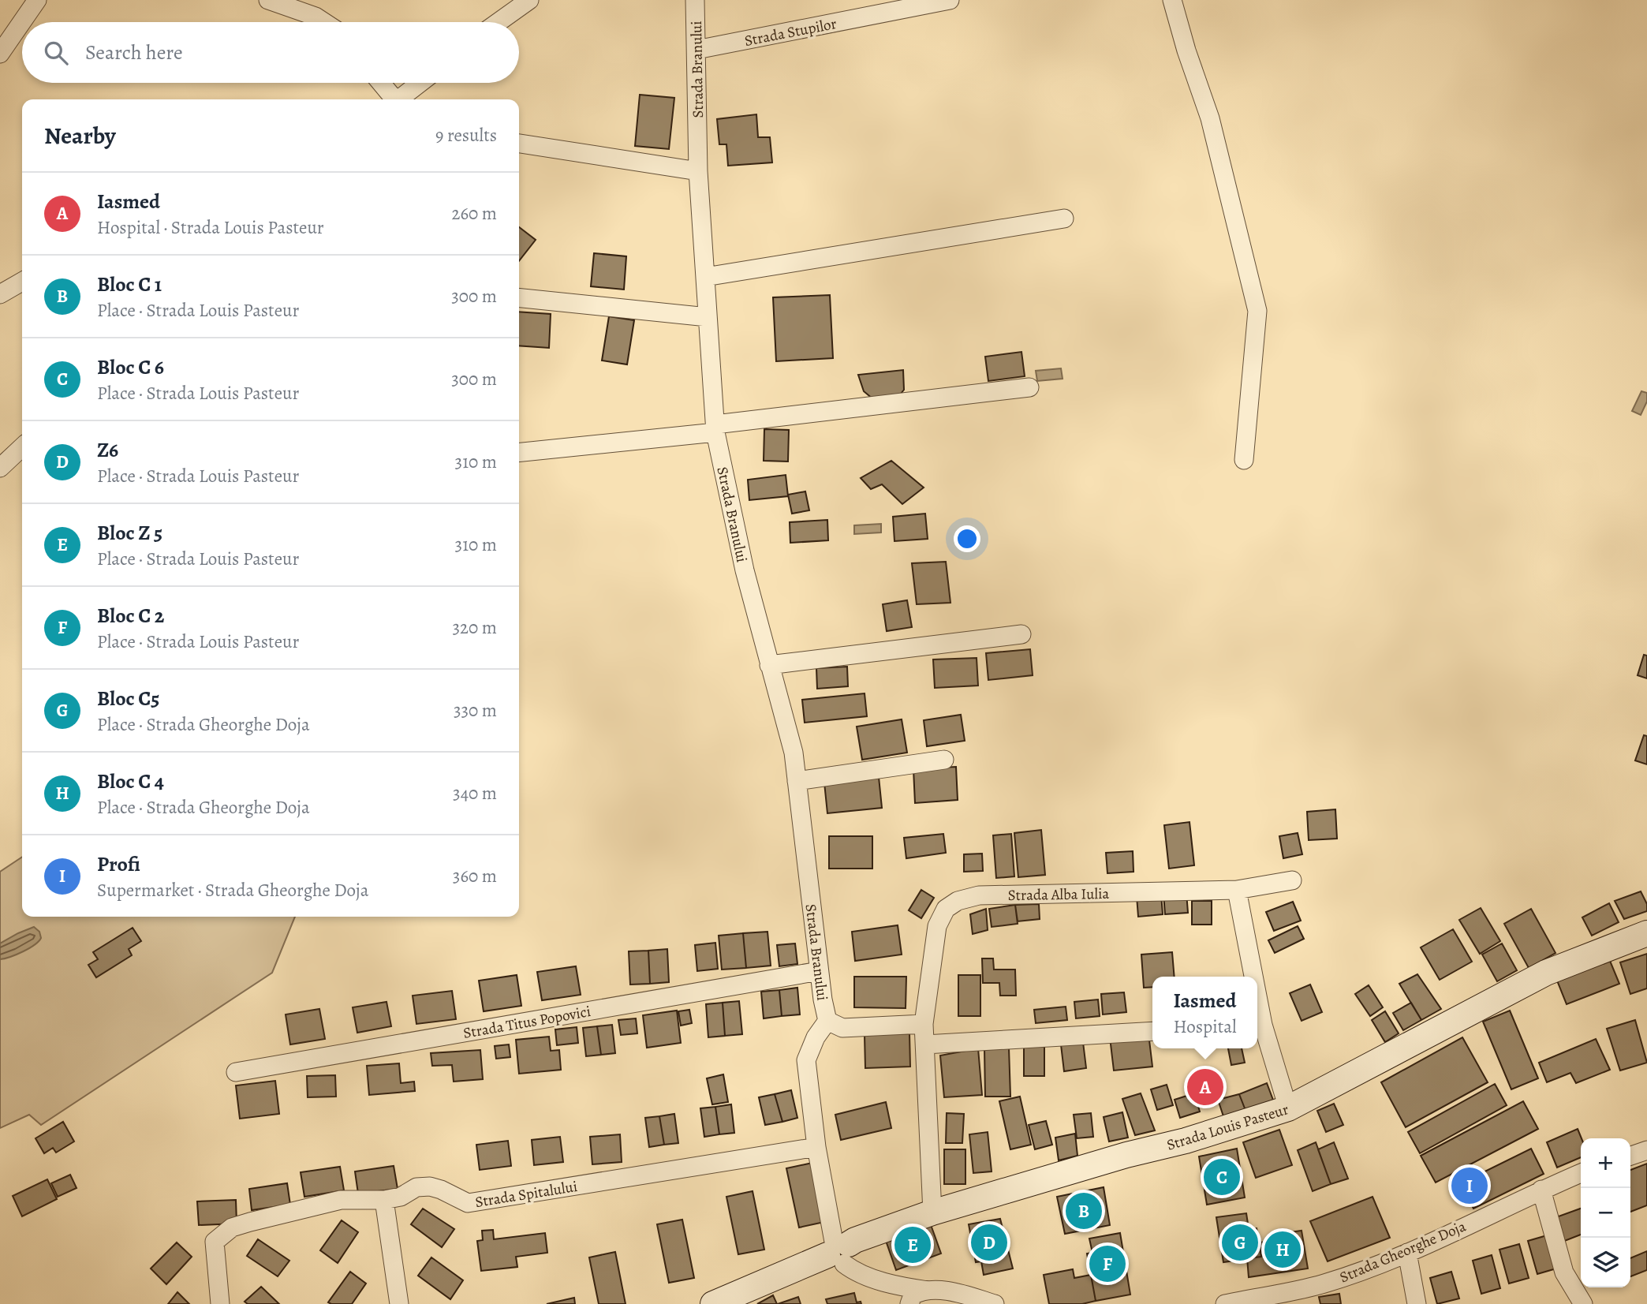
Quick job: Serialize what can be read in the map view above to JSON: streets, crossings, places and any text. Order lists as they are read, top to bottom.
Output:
{
  "streets": {
    "main road": ["Strada Louis Pasteur"],
    "street": [
      "Strada Stupilor",
      "Strada Branului",
      "Strada Alba Iulia",
      "Strada Titus Popovici",
      "Strada Spitalului",
      "Strada Gheorghe Doja"
    ]
  },
  "crossings": [
    ["Strada Stupilor", "Strada Branului"],
    ["Strada Branului", "Strada Alba Iulia"],
    ["Strada Branului", "Strada Titus Popovici"],
    ["Strada Branului", "Strada Louis Pasteur"],
    ["Strada Branului", "Strada Spitalului"]
  ],
  "page": {
    "search": "Search here",
    "heading": ["Nearby", "9 results"],
    "list": [
      {
        "mark": "A",
        "name": "Iasmed",
        "note": "Hospital · Strada Louis Pasteur",
        "value": "260 m"
      },
      {
        "mark": "B",
        "name": "Bloc C 1",
        "note": "Place · Strada Louis Pasteur",
        "value": "300 m"
      },
      {
        "mark": "C",
        "name": "Bloc C 6",
        "note": "Place · Strada Louis Pasteur",
        "value": "300 m"
      },
      {
        "mark": "D",
        "name": "Z6",
        "note": "Place · Strada Louis Pasteur",
        "value": "310 m"
      },
      {
        "mark": "E",
        "name": "Bloc Z 5",
        "note": "Place · Strada Louis Pasteur",
        "value": "310 m"
      },
      {
        "mark": "F",
        "name": "Bloc C 2",
        "note": "Place · Strada Louis Pasteur",
        "value": "320 m"
      },
      {
        "mark": "G",
        "name": "Bloc C5",
        "note": "Place · Strada Gheorghe Doja",
        "value": "330 m"
      },
      {
        "mark": "H",
        "name": "Bloc C 4",
        "note": "Place · Strada Gheorghe Doja",
        "value": "340 m"
      },
      {
        "mark": "I",
        "name": "Profi",
        "note": "Supermarket · Strada Gheorghe Doja",
        "value": "360 m"
      }
    ],
    "popup": ["Iasmed", "Hospital"],
    "pins": [
      "A",
      "C",
      "I",
      "B",
      "D",
      "G",
      "E",
      "H",
      "F"
    ],
    "map_buttons": ["+", "−"]
  }
}
